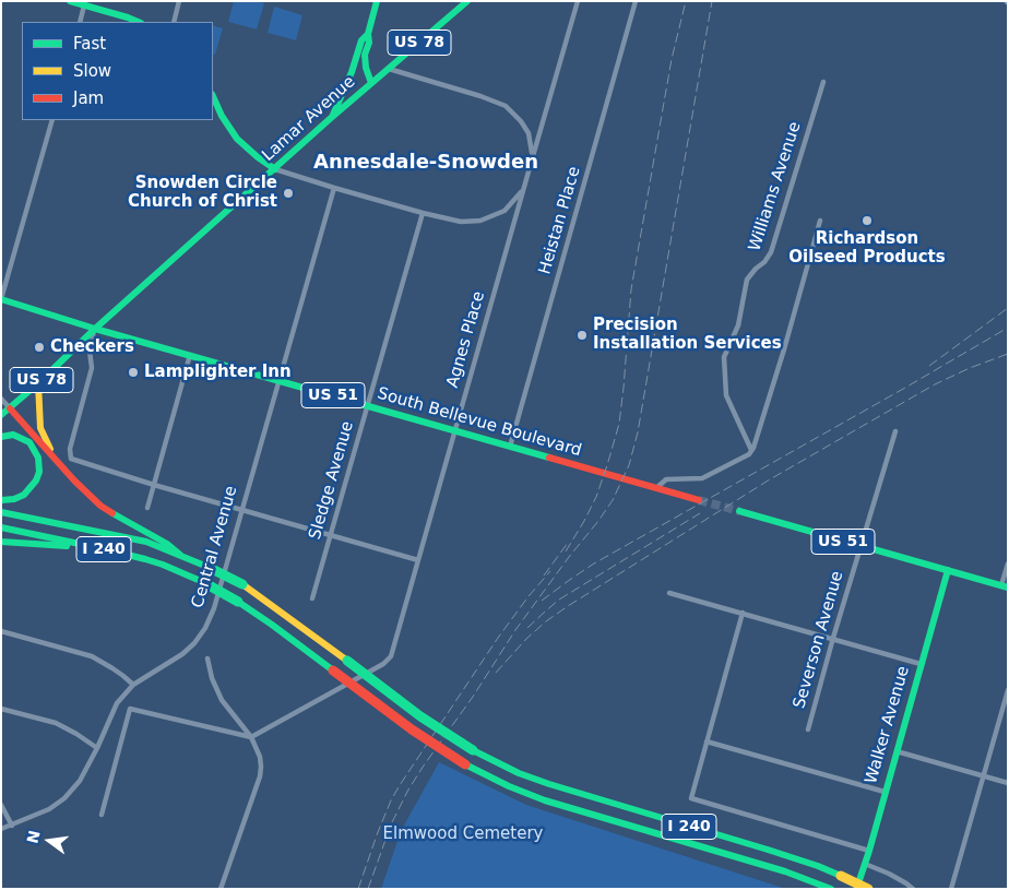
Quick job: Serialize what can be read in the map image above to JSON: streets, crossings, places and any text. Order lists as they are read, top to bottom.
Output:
{
  "streets": {
    "main road": [
      "US 78",
      "Lamar Avenue",
      "US 51",
      "South Bellevue Boulevard",
      "I 240",
      "Walker Avenue"
    ],
    "street": [
      "Williams Avenue",
      "Heistan Place",
      "Agnes Place",
      "Sledge Avenue",
      "Central Avenue",
      "Severson Avenue"
    ]
  },
  "crossings": [
    ["Lamar Avenue", "South Bellevue Boulevard"],
    ["Heistan Place", "South Bellevue Boulevard"],
    ["Agnes Place", "South Bellevue Boulevard"],
    ["US 51", "Severson Avenue"],
    ["US 51", "Walker Avenue"],
    ["South Bellevue Boulevard", "Sledge Avenue"],
    ["South Bellevue Boulevard", "Central Avenue"]
  ],
  "districts": ["Annesdale-Snowden"],
  "parks": ["Elmwood Cemetery"],
  "places": [
    "Snowden Circle Church of Christ",
    "Richardson Oilseed Products",
    "Precision Installation Services",
    "Checkers",
    "Lamplighter Inn"
  ],
  "legend": ["Fast", "Slow", "Jam"],
  "north": "left"
}
